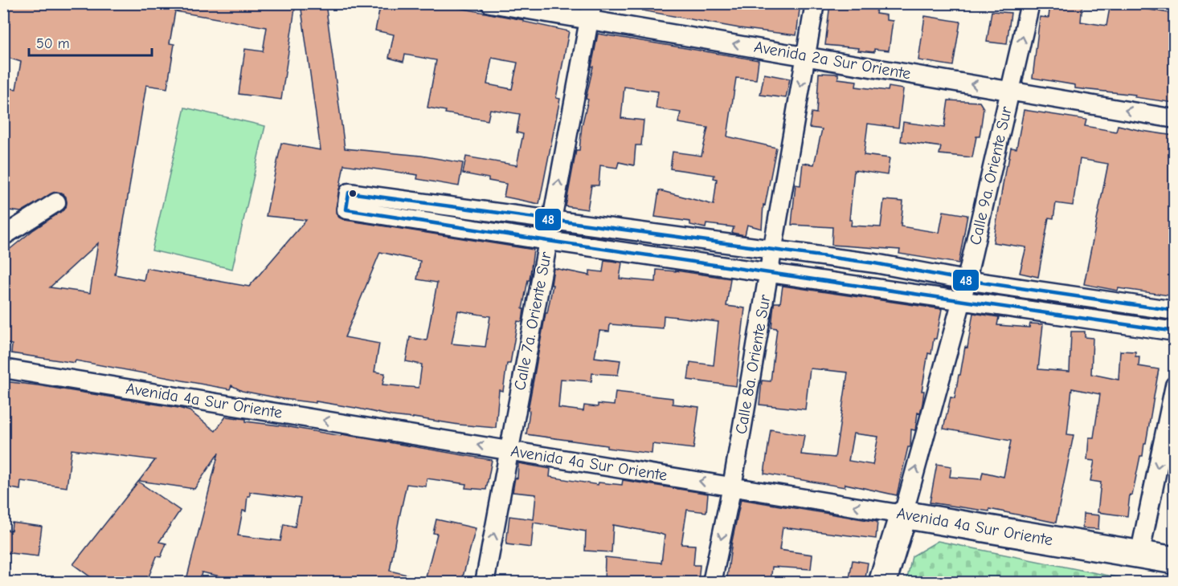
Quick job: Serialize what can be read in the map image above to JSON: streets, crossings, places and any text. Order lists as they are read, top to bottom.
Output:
{
  "streets": {
    "street": [
      "Avenida 2a Sur Oriente",
      "Calle 9a. Oriente Sur",
      "Calle 7a. Oriente Sur",
      "Calle 8a. Oriente Sur",
      "Avenida 4a Sur Oriente"
    ]
  },
  "crossings": [
    ["Avenida 2a Sur Oriente", "Calle 9a. Oriente Sur"],
    ["Avenida 2a Sur Oriente", "Calle 7a. Oriente Sur"],
    ["Avenida 2a Sur Oriente", "Calle 8a. Oriente Sur"],
    ["Calle 9a. Oriente Sur", "Avenida 4a Sur Oriente"],
    ["Calle 7a. Oriente Sur", "Avenida 4a Sur Oriente"],
    ["Calle 8a. Oriente Sur", "Avenida 4a Sur Oriente"]
  ],
  "one_way": [
    "Avenida 2a Sur Oriente",
    "Calle 9a. Oriente Sur",
    "Calle 7a. Oriente Sur",
    "Calle 8a. Oriente Sur",
    "Avenida 4a Sur Oriente"
  ],
  "lines": ["transit line 48"],
  "scale_bar": "50 m"
}
